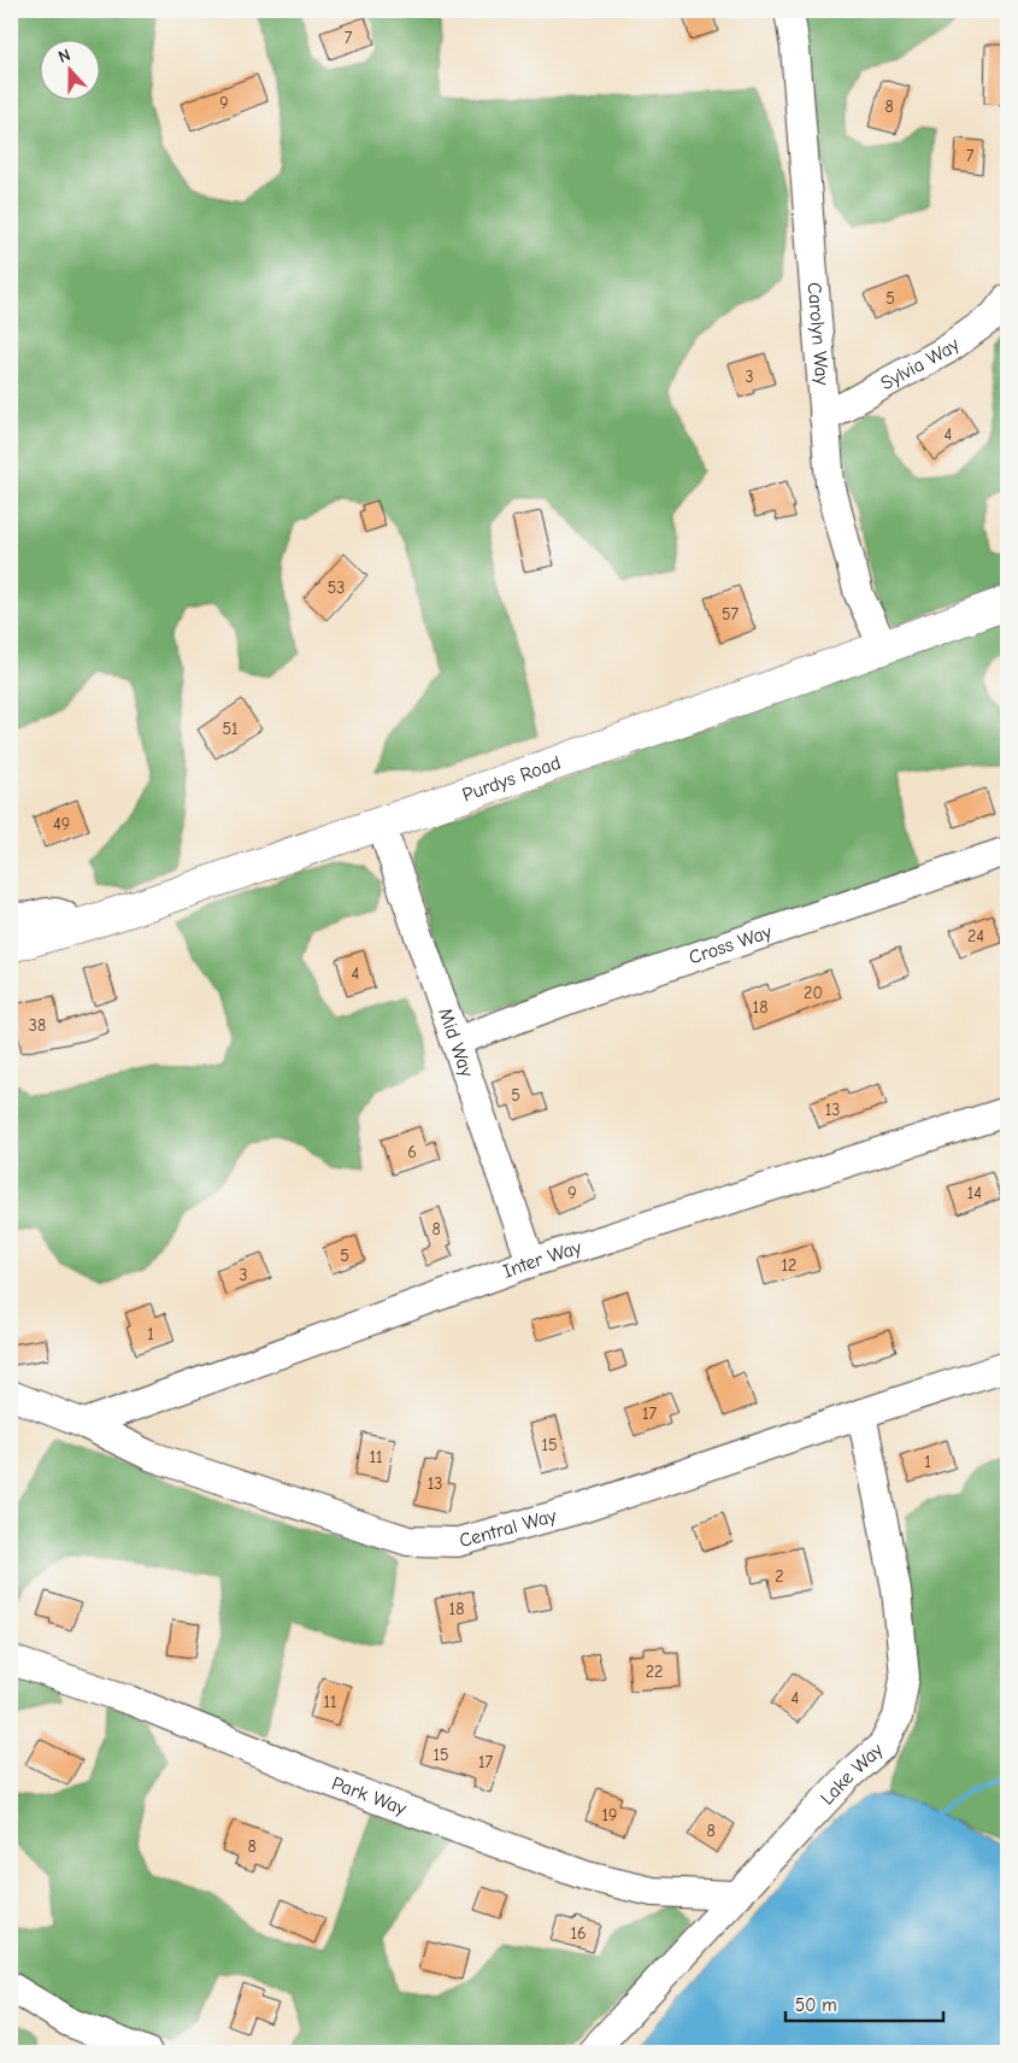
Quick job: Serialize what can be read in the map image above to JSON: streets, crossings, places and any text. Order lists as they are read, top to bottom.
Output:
{
  "streets": {
    "main road": ["Purdys Road"],
    "street": [
      "Carolyn Way",
      "Sylvia Way",
      "Cross Way",
      "Mid Way",
      "Inter Way",
      "Central Way",
      "Lake Way",
      "Park Way"
    ]
  },
  "crossings": [
    ["Carolyn Way", "Sylvia Way"],
    ["Carolyn Way", "Purdys Road"],
    ["Purdys Road", "Mid Way"],
    ["Cross Way", "Mid Way"],
    ["Mid Way", "Inter Way"],
    ["Inter Way", "Central Way"],
    ["Central Way", "Lake Way"],
    ["Lake Way", "Park Way"]
  ],
  "house_numbers": [
    "7",
    "9",
    "8",
    "7",
    "5",
    "3",
    "4",
    "53",
    "57",
    "51",
    "49",
    "24",
    "4",
    "20",
    "18",
    "38",
    "5",
    "13",
    "6",
    "9",
    "14",
    "8",
    "5",
    "12",
    "3",
    "1",
    "17",
    "15",
    "11",
    "1",
    "13",
    "2",
    "18",
    "22",
    "4",
    "11",
    "15",
    "17",
    "19",
    "8",
    "8",
    "16"
  ],
  "scale_bar": "50 m",
  "north": "top"
}
